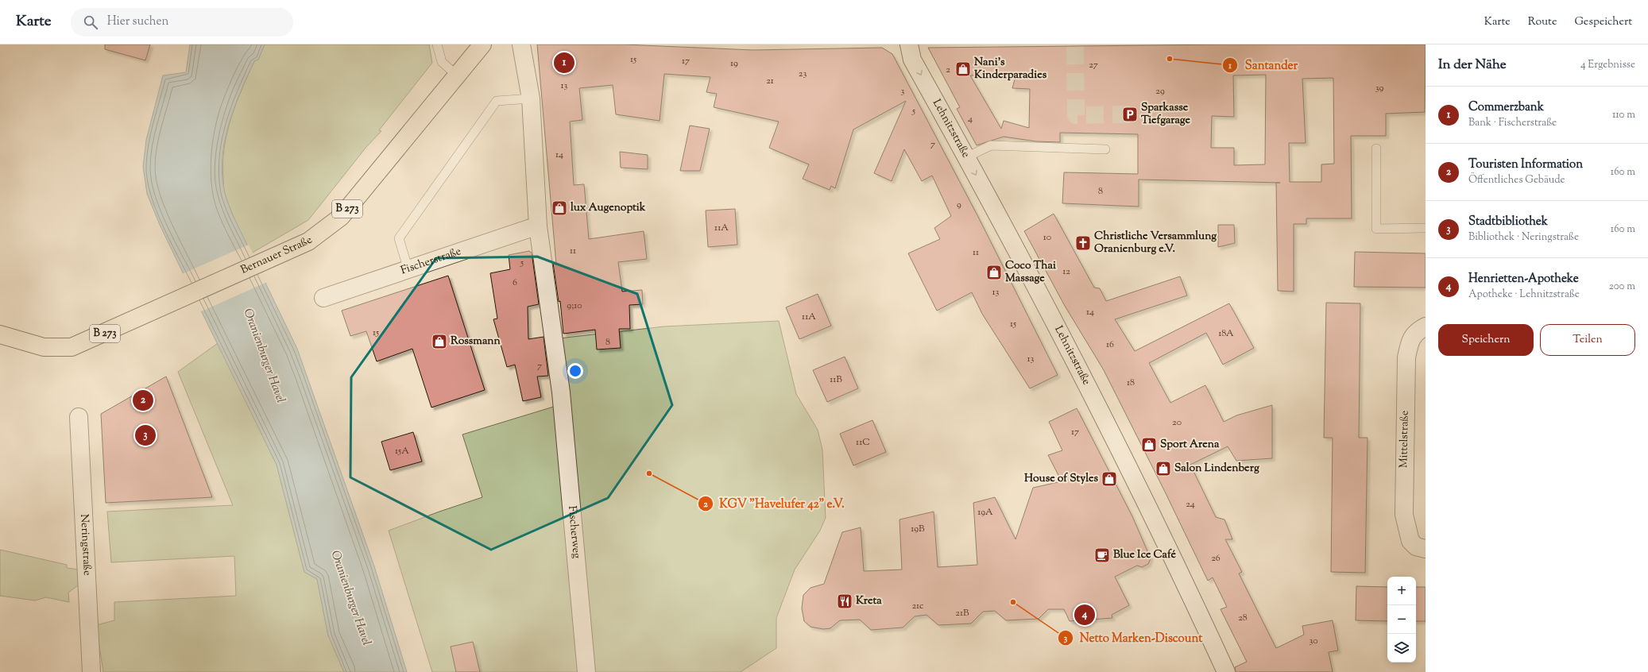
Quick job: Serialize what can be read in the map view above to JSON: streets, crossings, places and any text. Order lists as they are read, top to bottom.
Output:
{
  "streets": {
    "main road": ["B 273", "Bernauer Straße"],
    "street": [
      "Lehnitzstraße",
      "Fischerstraße",
      "Mittelstraße",
      "Fischerweg",
      "Neringstraße"
    ]
  },
  "crossings": [
    ["Fischerstraße", "Fischerweg"]
  ],
  "one_way": ["Lehnitzstraße"],
  "water": ["Oranienburger Havel"],
  "places": {
    "other": ["Santander", "KGV \"Havelufer 42\" e.V.", "Netto Marken-Discount"],
    "shop": [
      "Nani's Kinderparadies",
      "lux Augenoptik",
      "Coco Thai Massage",
      "Rossmann",
      "Sport Arena",
      "Salon Lindenberg",
      "House of Styles"
    ],
    "parking": ["Sparkasse Tiefgarage"],
    "church": ["Christliche Versammlung Oranienburg e.V."],
    "cafe": ["Blue Ice Café"],
    "restaurant": ["Kreta"]
  },
  "house_numbers": [
    "15",
    "17",
    "19",
    "27",
    "2",
    "23",
    "21",
    "13",
    "39",
    "3",
    "29",
    "5",
    "4",
    "7",
    "14",
    "8",
    "9",
    "11A",
    "10",
    "11",
    "11",
    "5",
    "12",
    "6",
    "13",
    "9;10",
    "14",
    "11A",
    "15",
    "15",
    "18A",
    "8",
    "16",
    "13",
    "7",
    "11B",
    "18",
    "20",
    "17",
    "11C",
    "15A",
    "24",
    "19A",
    "19B",
    "26",
    "21c",
    "21B",
    "28",
    "30"
  ],
  "page": {
    "header": "Karte",
    "search": "Hier suchen",
    "nav": ["Karte", "Route", "Gespeichert"],
    "heading": ["In der Nähe", "4 Ergebnisse"],
    "pins": [
      "1",
      "2",
      "3",
      "4"
    ],
    "list": [
      {
        "mark": "1",
        "name": "Commerzbank",
        "note": "Bank · Fischerstraße",
        "value": "110 m"
      },
      {
        "mark": "2",
        "name": "Touristen Information",
        "note": "Öffentliches Gebäude",
        "value": "160 m"
      },
      {
        "mark": "3",
        "name": "Stadtbibliothek",
        "note": "Bibliothek · Neringstraße",
        "value": "160 m"
      },
      {
        "mark": "4",
        "name": "Henrietten-Apotheke",
        "note": "Apotheke · Lehnitzstraße",
        "value": "200 m"
      }
    ],
    "buttons": ["Speichern", "Teilen"],
    "map_buttons": ["+", "−"]
  }
}
